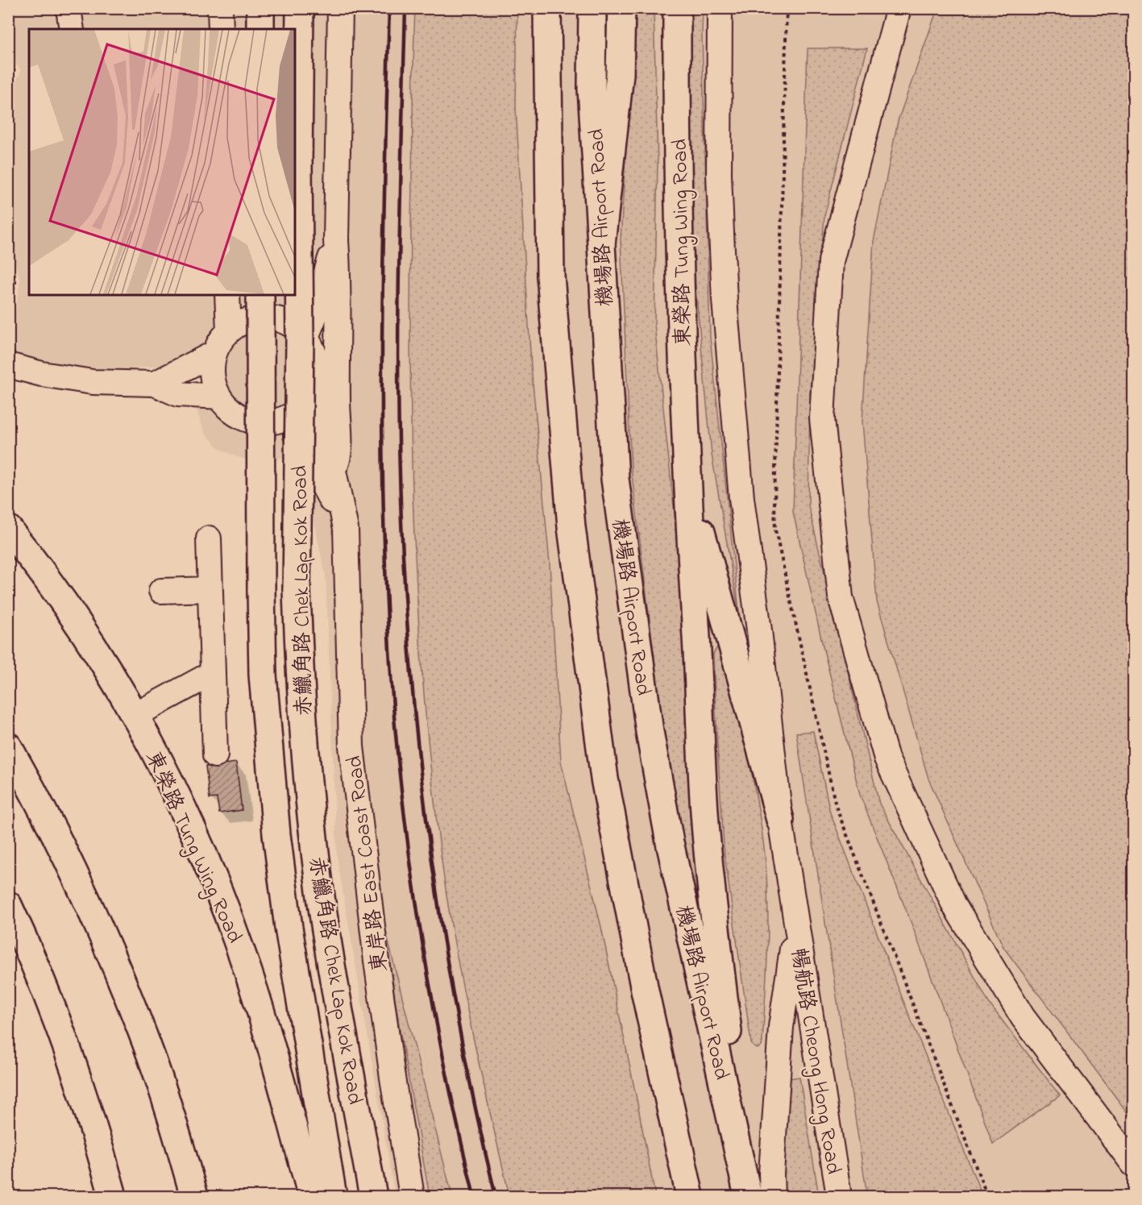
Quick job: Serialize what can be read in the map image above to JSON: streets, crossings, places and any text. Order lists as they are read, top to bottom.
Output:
{
  "streets": {
    "main road": ["機場路 Airport Road", "東榮路 Tung Wing Road", "赤鱲角路 Chek Lap Kok Road"],
    "street": ["東岸路 East Coast Road", "暢航路 Cheong Hong Road"]
  }
}
